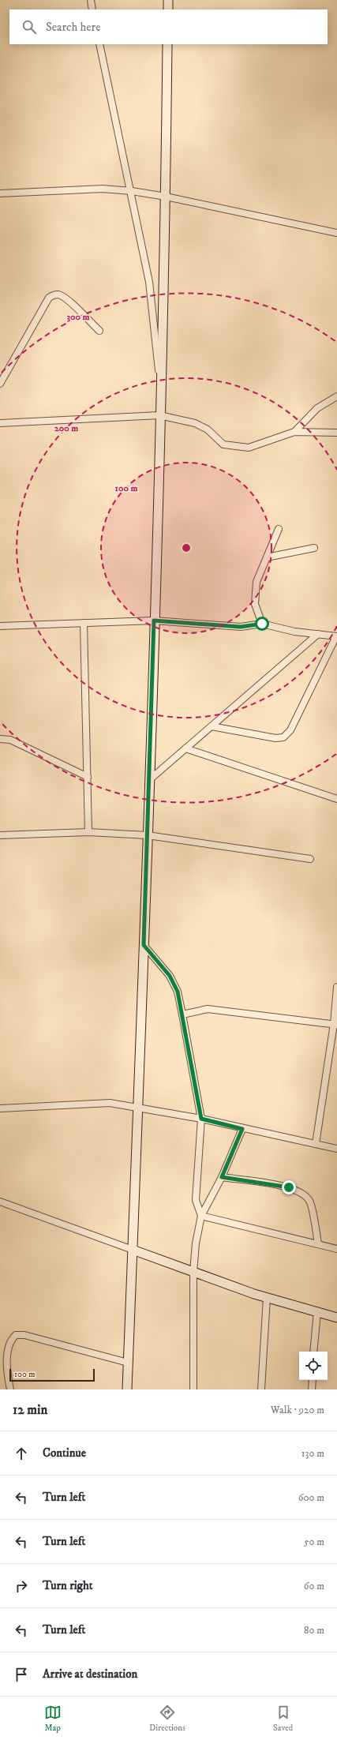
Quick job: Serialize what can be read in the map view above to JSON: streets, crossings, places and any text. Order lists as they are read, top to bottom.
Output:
{
  "scale_bar": "100 m",
  "page": {
    "search": "Search here",
    "scale": "100 m",
    "heading": ["12 min", "Walk · 920 m"],
    "list": [
      ["Continue", "130 m"],
      ["Turn left", "600 m"],
      ["Turn left", "50 m"],
      ["Turn right", "60 m"],
      ["Turn left", "80 m"],
      "Arrive at destination"
    ],
    "nav": ["Map", "Directions", "Saved"]
  },
  "rings": ["300 m", "200 m", "100 m"]
}
